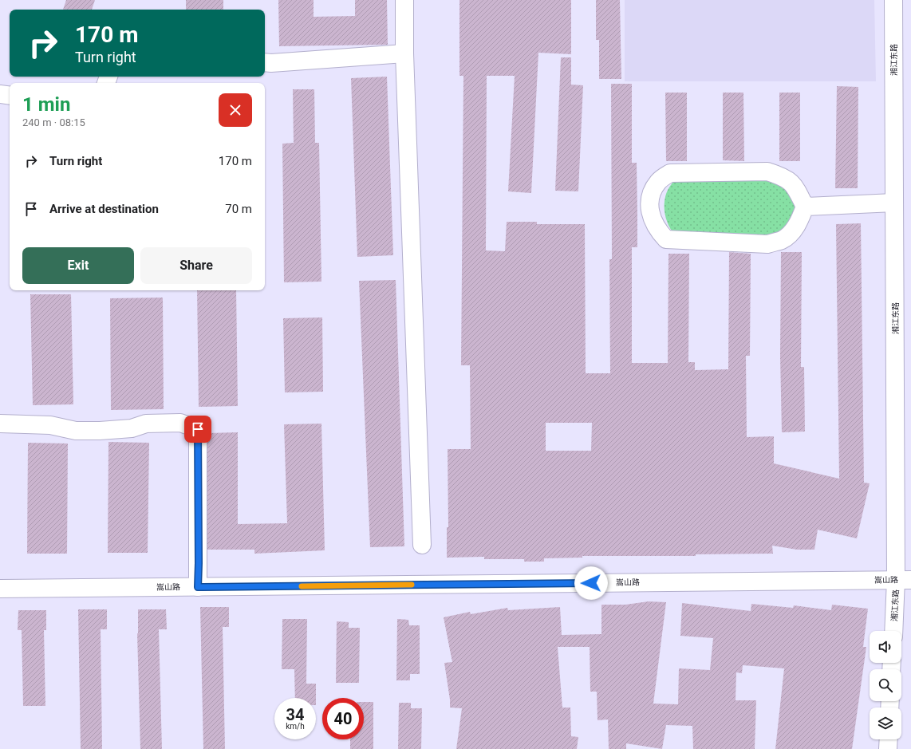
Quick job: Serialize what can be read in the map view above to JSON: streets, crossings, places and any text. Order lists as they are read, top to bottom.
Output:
{
  "streets": {
    "street": ["湘江东路", "嵩山路"]
  },
  "crossings": [
    ["湘江东路", "嵩山路"]
  ],
  "page": {
    "turn": ["170 m", "Turn right"],
    "heading": ["1 min", "240 m · 08:15"],
    "list": [
      {
        "name": "Turn right",
        "value": "170 m"
      },
      {
        "name": "Arrive at destination",
        "value": "70 m"
      }
    ],
    "buttons": ["Exit", "Share"],
    "speed": "34 km/h",
    "limit": "40"
  }
}
